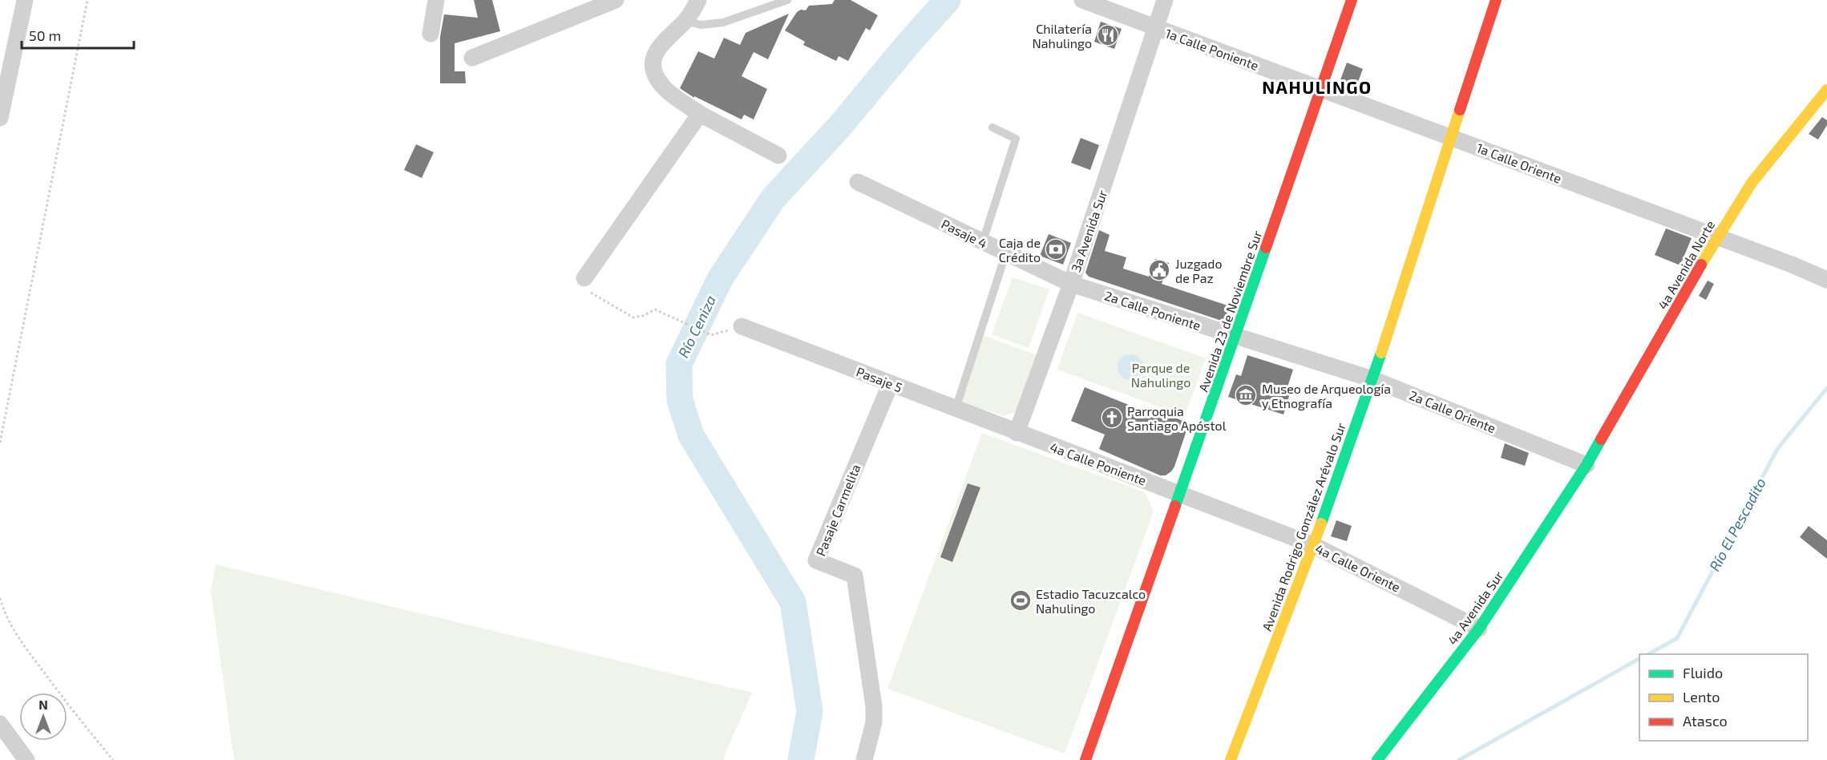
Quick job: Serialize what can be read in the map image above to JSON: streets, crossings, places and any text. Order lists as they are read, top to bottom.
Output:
{
  "streets": {
    "street": [
      "1a Calle Poniente",
      "1a Calle Oriente",
      "3a Avenida Sur",
      "Pasaje 4",
      "4a Avenida Norte",
      "2a Calle Poniente",
      "Avenida 23 de Noviembre Sur",
      "Pasaje 5",
      "2a Calle Oriente",
      "4a Calle Poniente",
      "Pasaje Carmelita",
      "Avenida Rodrigo González Arévalo Sur",
      "4a Calle Oriente",
      "4a Avenida Sur"
    ]
  },
  "crossings": [
    ["1a Calle Poniente", "1a Calle Oriente"],
    ["1a Calle Poniente", "3a Avenida Sur"],
    ["1a Calle Poniente", "Avenida 23 de Noviembre Sur"],
    ["1a Calle Oriente", "4a Avenida Norte"],
    ["1a Calle Oriente", "Avenida 23 de Noviembre Sur"],
    ["1a Calle Oriente", "Avenida Rodrigo González Arévalo Sur"],
    ["3a Avenida Sur", "Pasaje 4"],
    ["3a Avenida Sur", "2a Calle Poniente"],
    ["3a Avenida Sur", "Pasaje 5"],
    ["3a Avenida Sur", "4a Calle Poniente"],
    ["Pasaje 4", "2a Calle Poniente"],
    ["4a Avenida Norte", "2a Calle Oriente"],
    ["4a Avenida Norte", "4a Avenida Sur"],
    ["2a Calle Poniente", "Avenida 23 de Noviembre Sur"],
    ["2a Calle Poniente", "2a Calle Oriente"],
    ["Avenida 23 de Noviembre Sur", "2a Calle Oriente"],
    ["Avenida 23 de Noviembre Sur", "4a Calle Poniente"],
    ["Avenida 23 de Noviembre Sur", "4a Calle Oriente"],
    ["Pasaje 5", "4a Calle Poniente"],
    ["Pasaje 5", "Pasaje Carmelita"],
    ["2a Calle Oriente", "Avenida Rodrigo González Arévalo Sur"],
    ["2a Calle Oriente", "4a Avenida Sur"],
    ["4a Calle Poniente", "4a Calle Oriente"],
    ["Avenida Rodrigo González Arévalo Sur", "4a Calle Oriente"],
    ["4a Calle Oriente", "4a Avenida Sur"]
  ],
  "districts": ["NAHULINGO"],
  "water": ["Río Ceniza", "Río El Pescadito"],
  "parks": ["Parque de Nahulingo"],
  "places": {
    "restaurant": ["Chilatería Nahulingo"],
    "bank": ["Caja de Crédito"],
    "public building": ["Juzgado de Paz"],
    "museum": ["Museo de Arqueología y Etnografía"],
    "church": ["Parroquia Santiago Apóstol"],
    "sports": ["Estadio Tacuzcalco Nahulingo"]
  },
  "legend": ["Fluido", "Lento", "Atasco"],
  "scale_bar": "50 m",
  "north": "top"
}
